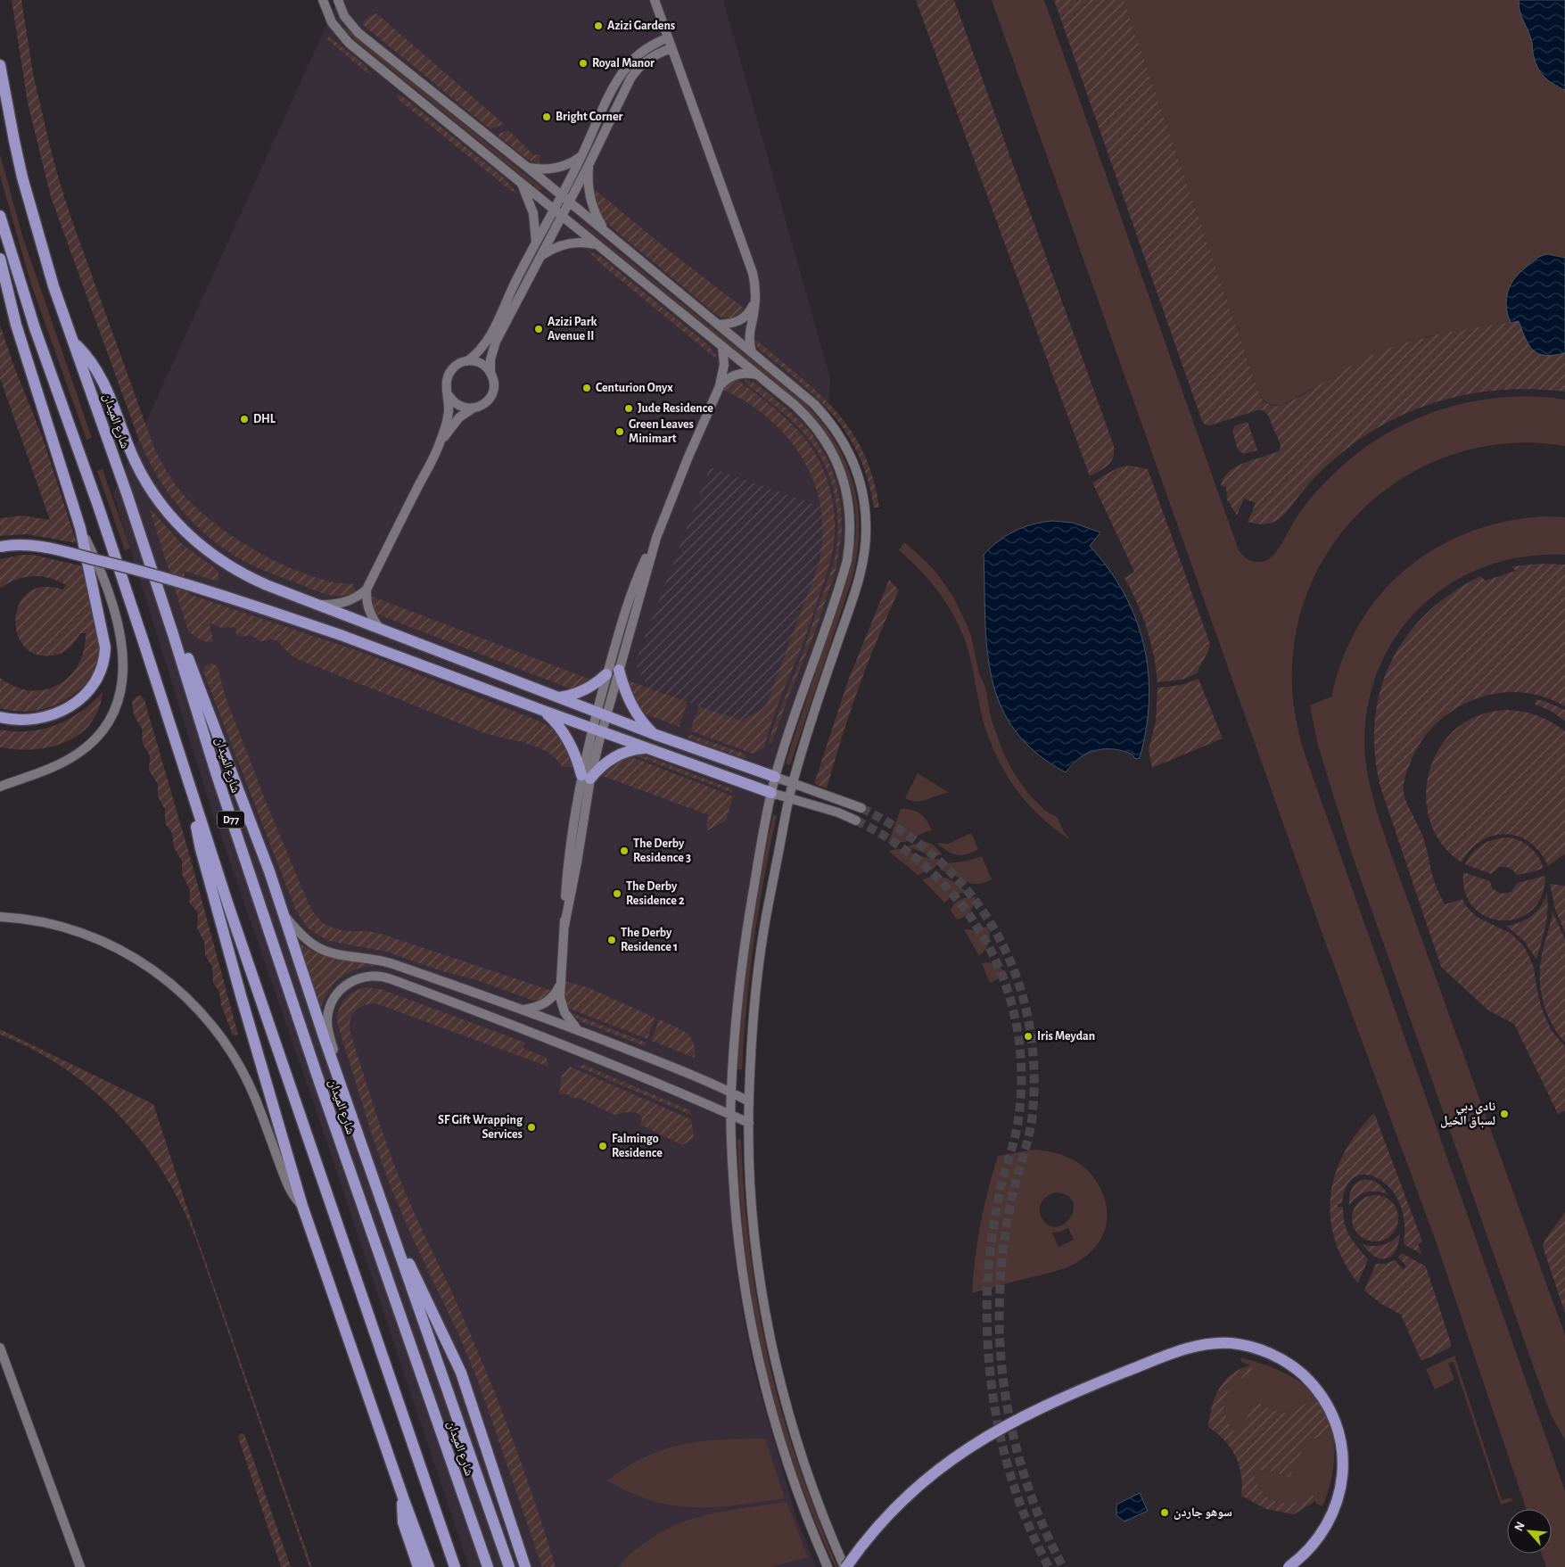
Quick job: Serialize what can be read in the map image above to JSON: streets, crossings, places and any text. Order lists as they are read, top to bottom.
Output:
{
  "streets": {
    "main road": ["شارع الميدان", "D77"]
  },
  "places": [
    "Azizi Gardens",
    "Royal Manor",
    "Bright Corner",
    "Azizi Park Avenue II",
    "Centurion Onyx",
    "Jude Residence",
    "DHL",
    "Green Leaves Minimart",
    "The Derby Residence 3",
    "The Derby Residence 2",
    "The Derby Residence 1",
    "Iris Meydan",
    "نادي دبي لسباق الخيل",
    "SF Gift Wrapping Services",
    "Falmingo Residence",
    "سوهو جاردن"
  ],
  "north": "top left"
}
